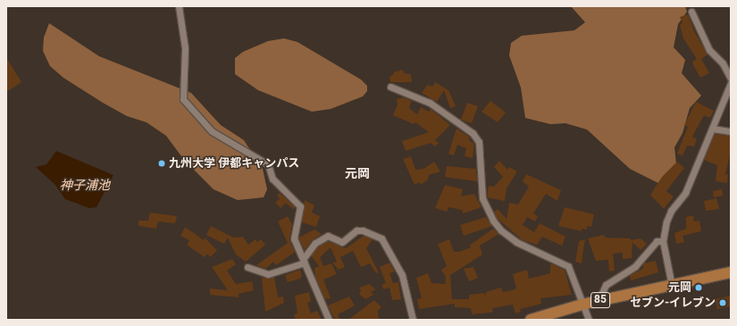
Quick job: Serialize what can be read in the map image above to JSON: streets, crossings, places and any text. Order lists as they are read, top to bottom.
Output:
{
  "streets": {
    "main road": ["85"]
  },
  "districts": ["元岡"],
  "water": ["神子浦池"],
  "places": ["九州大学 伊都キャンパス", "元岡", "セブン-イレブン"]
}
